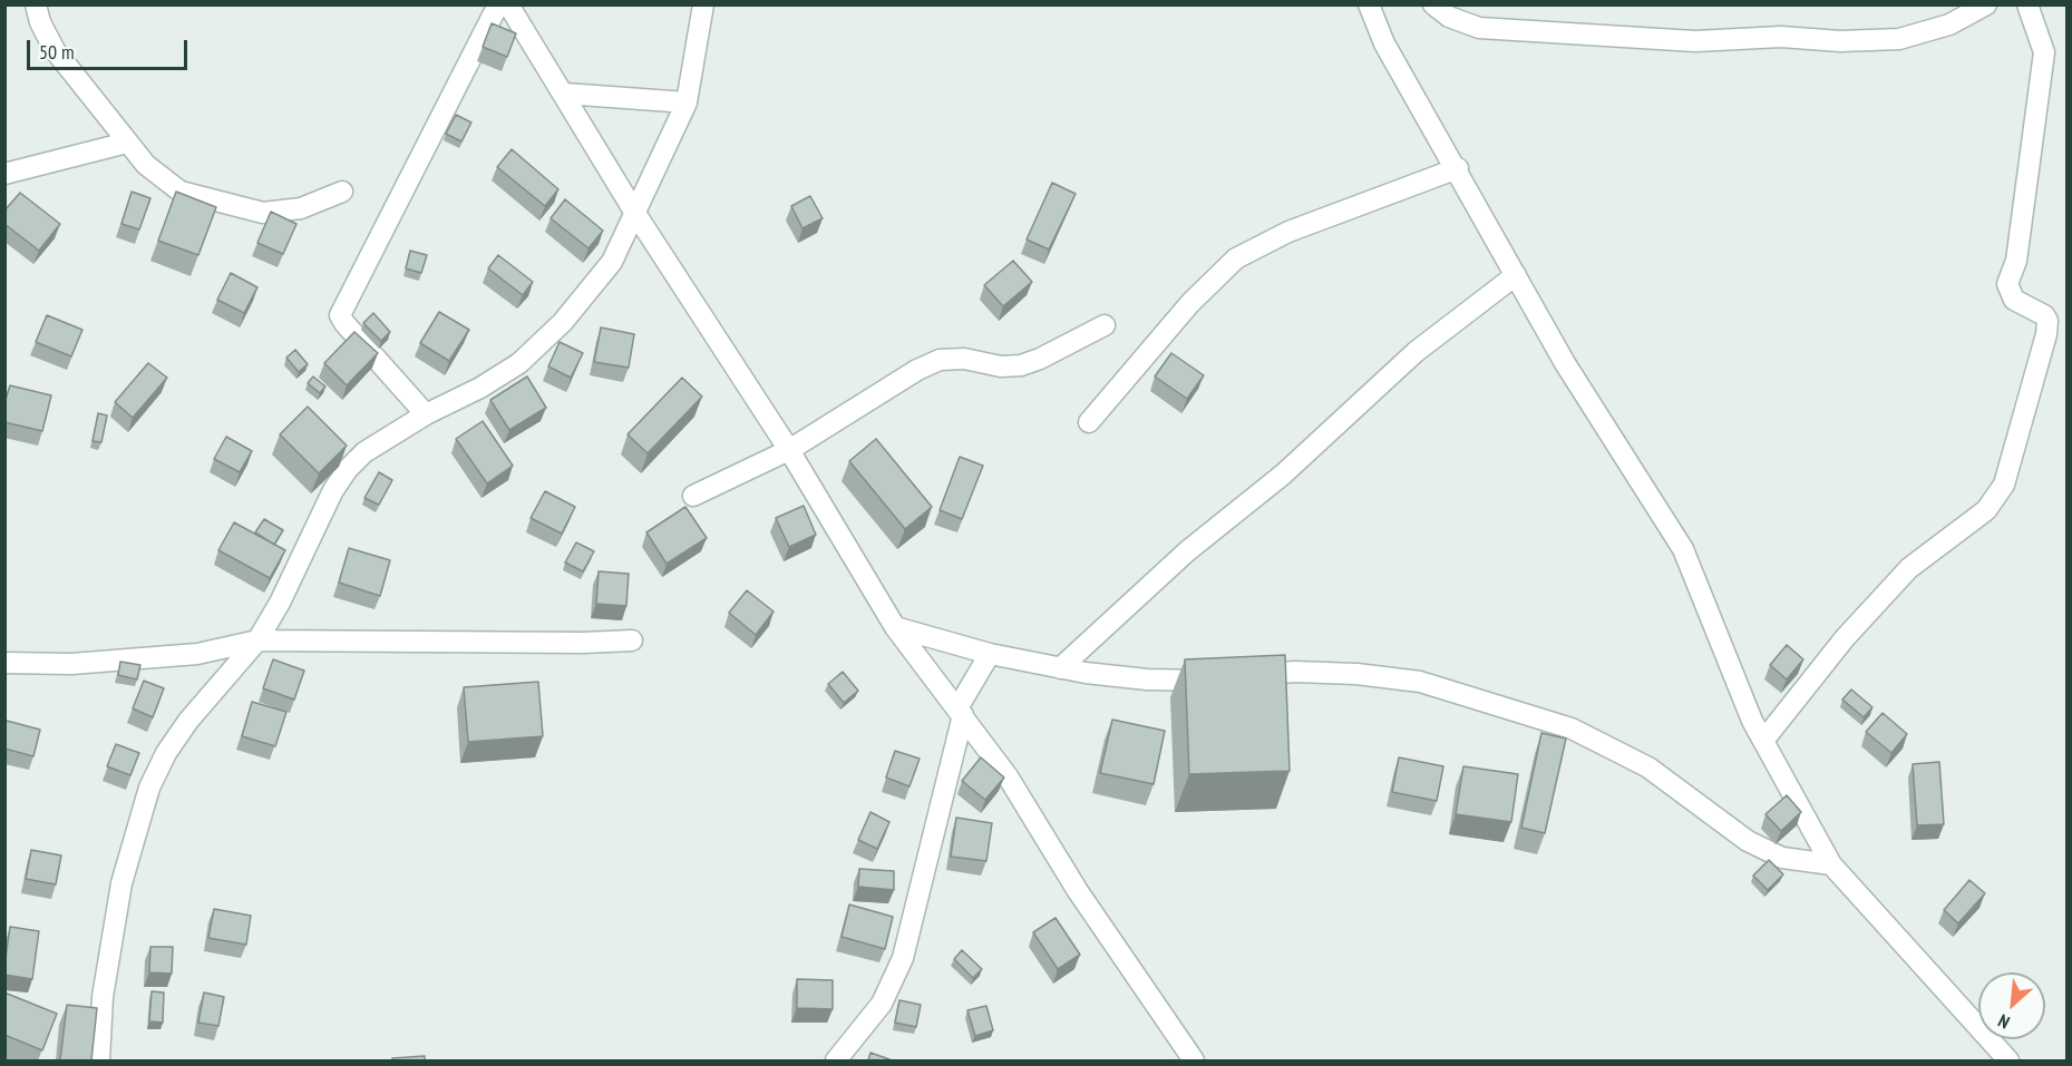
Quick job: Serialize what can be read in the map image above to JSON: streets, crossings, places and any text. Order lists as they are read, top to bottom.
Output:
{
  "scale_bar": "50 m",
  "north": "bottom left"
}
